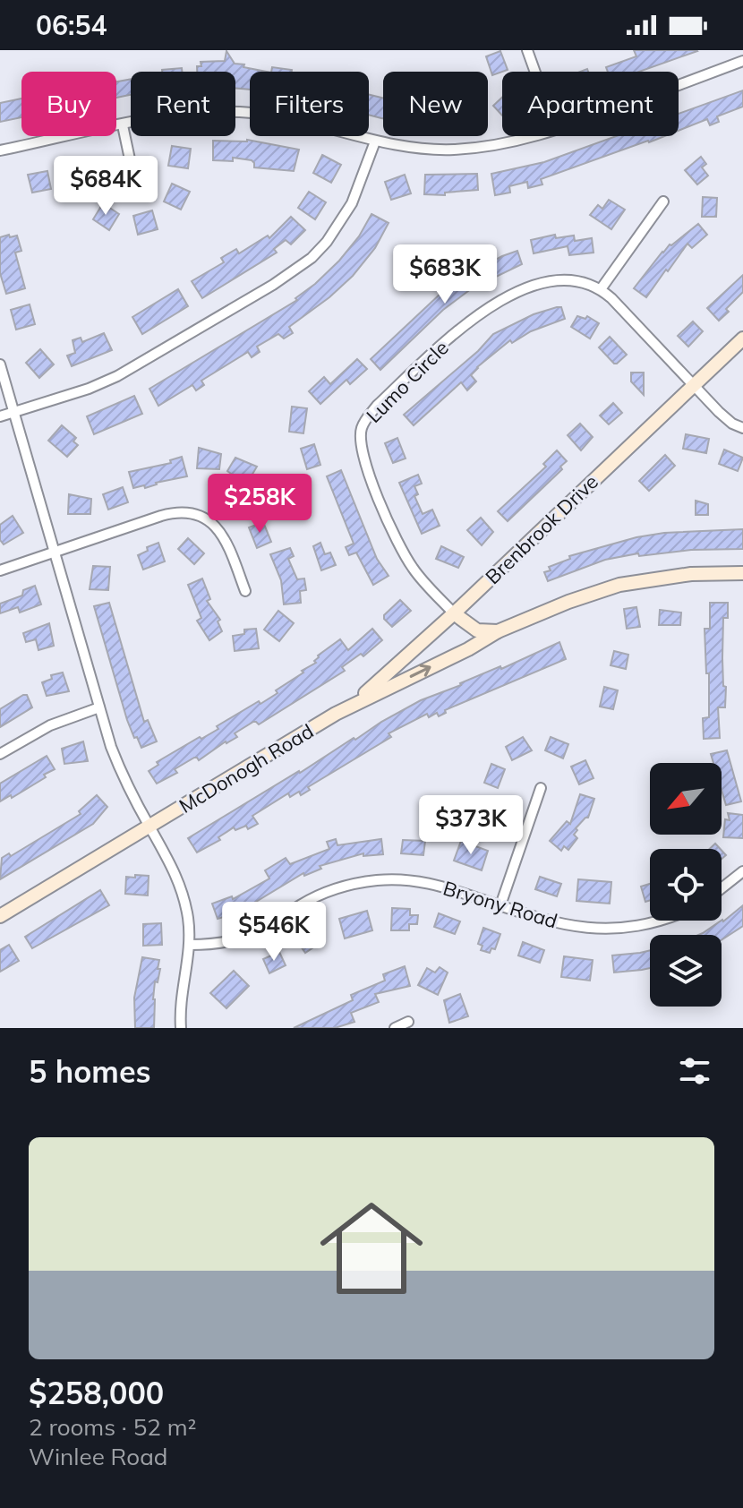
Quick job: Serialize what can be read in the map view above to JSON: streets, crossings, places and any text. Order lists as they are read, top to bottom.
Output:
{
  "streets": {
    "main road": ["Brenbrook Drive", "McDonogh Road"],
    "street": ["Lumo Circle", "Bryony Road"]
  },
  "crossings": [
    ["Lumo Circle", "Brenbrook Drive"],
    ["Brenbrook Drive", "McDonogh Road"]
  ],
  "north": "bottom left",
  "page": {
    "status": "06:54",
    "chip": [
      "Buy",
      "Rent",
      "Filters",
      "New",
      "Apartment"
    ],
    "price": [
      "$684K",
      "$683K",
      "$258K",
      "$373K",
      "$546K"
    ],
    "heading": "5 homes",
    "list": [
      {
        "name": "$258,000",
        "note": "2 rooms · 52 m² · Winlee Road"
      }
    ]
  }
}
